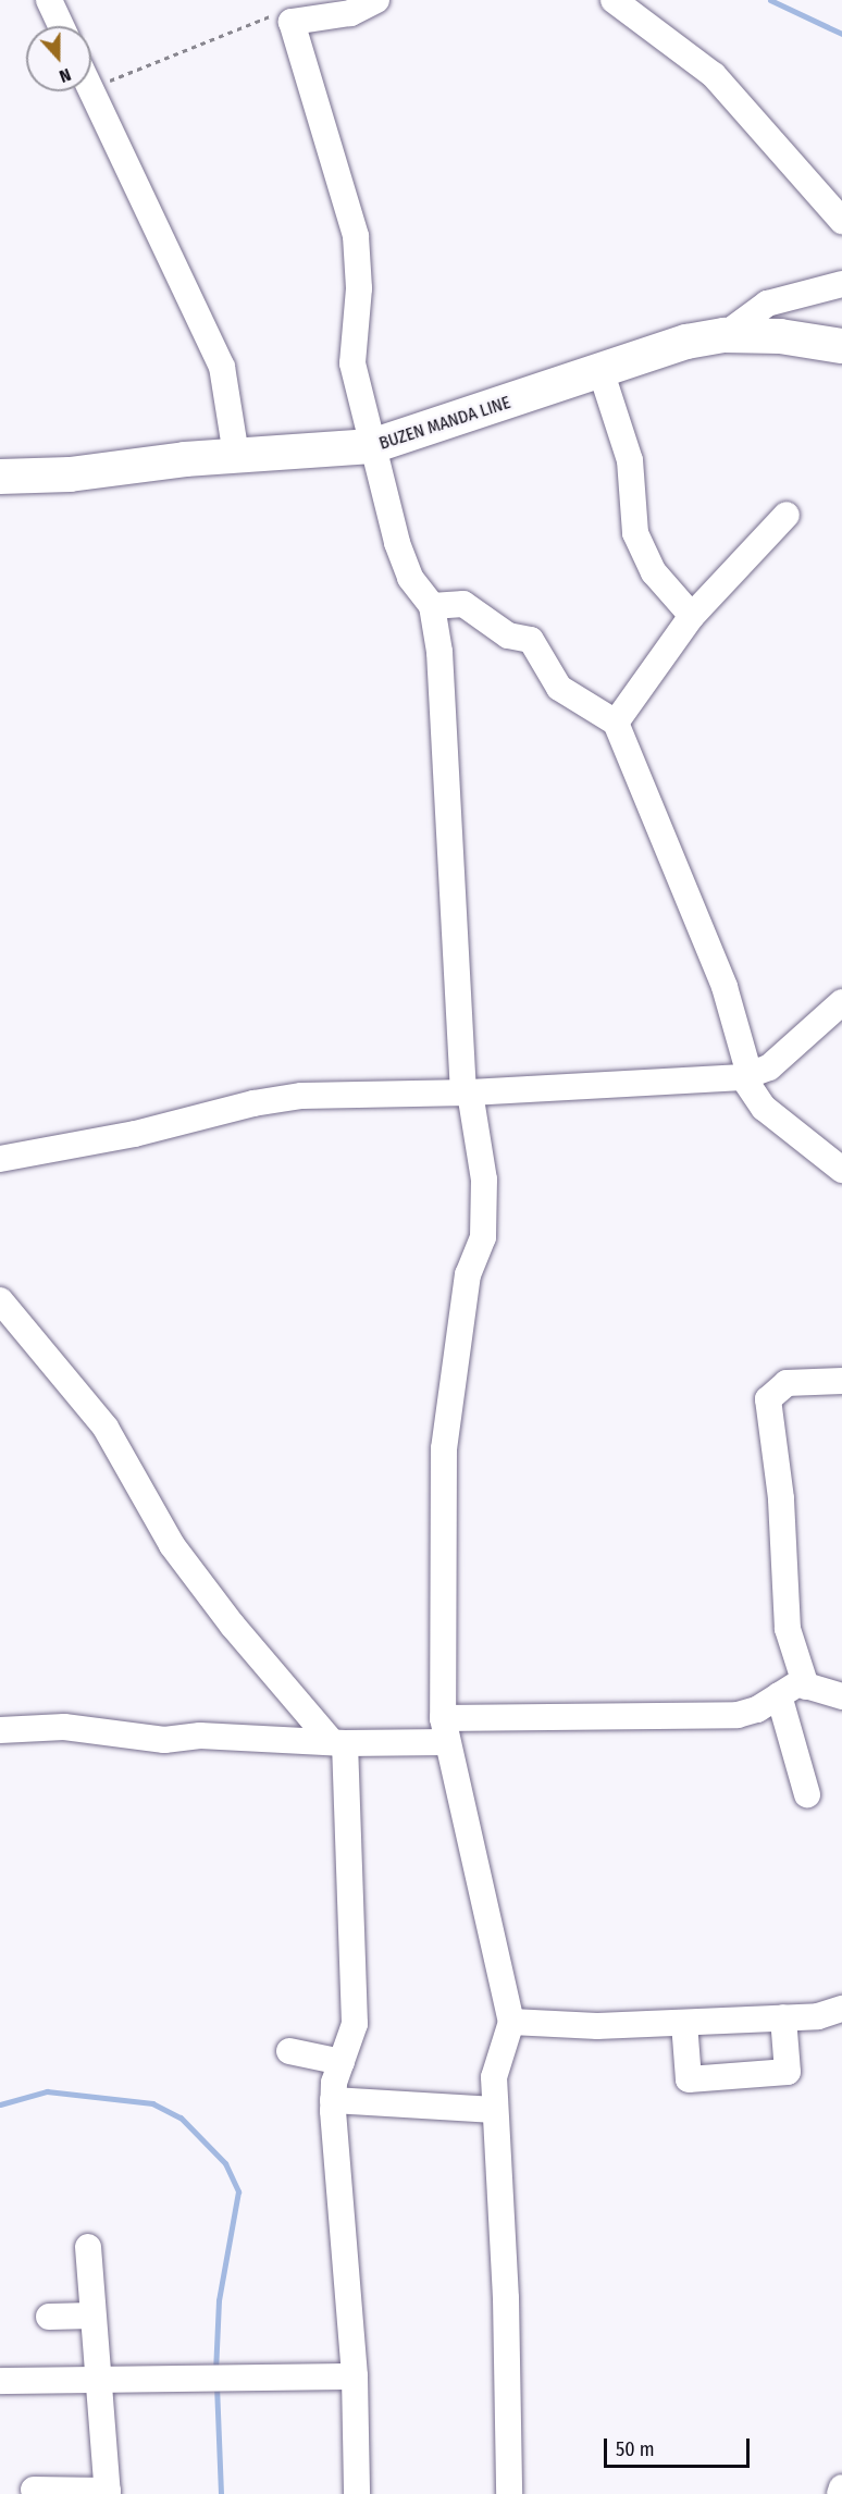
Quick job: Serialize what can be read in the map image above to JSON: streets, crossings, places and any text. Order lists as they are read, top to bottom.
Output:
{
  "streets": {
    "main road": ["BUZEN MANDA LINE"]
  },
  "scale_bar": "50 m",
  "north": "bottom"
}
